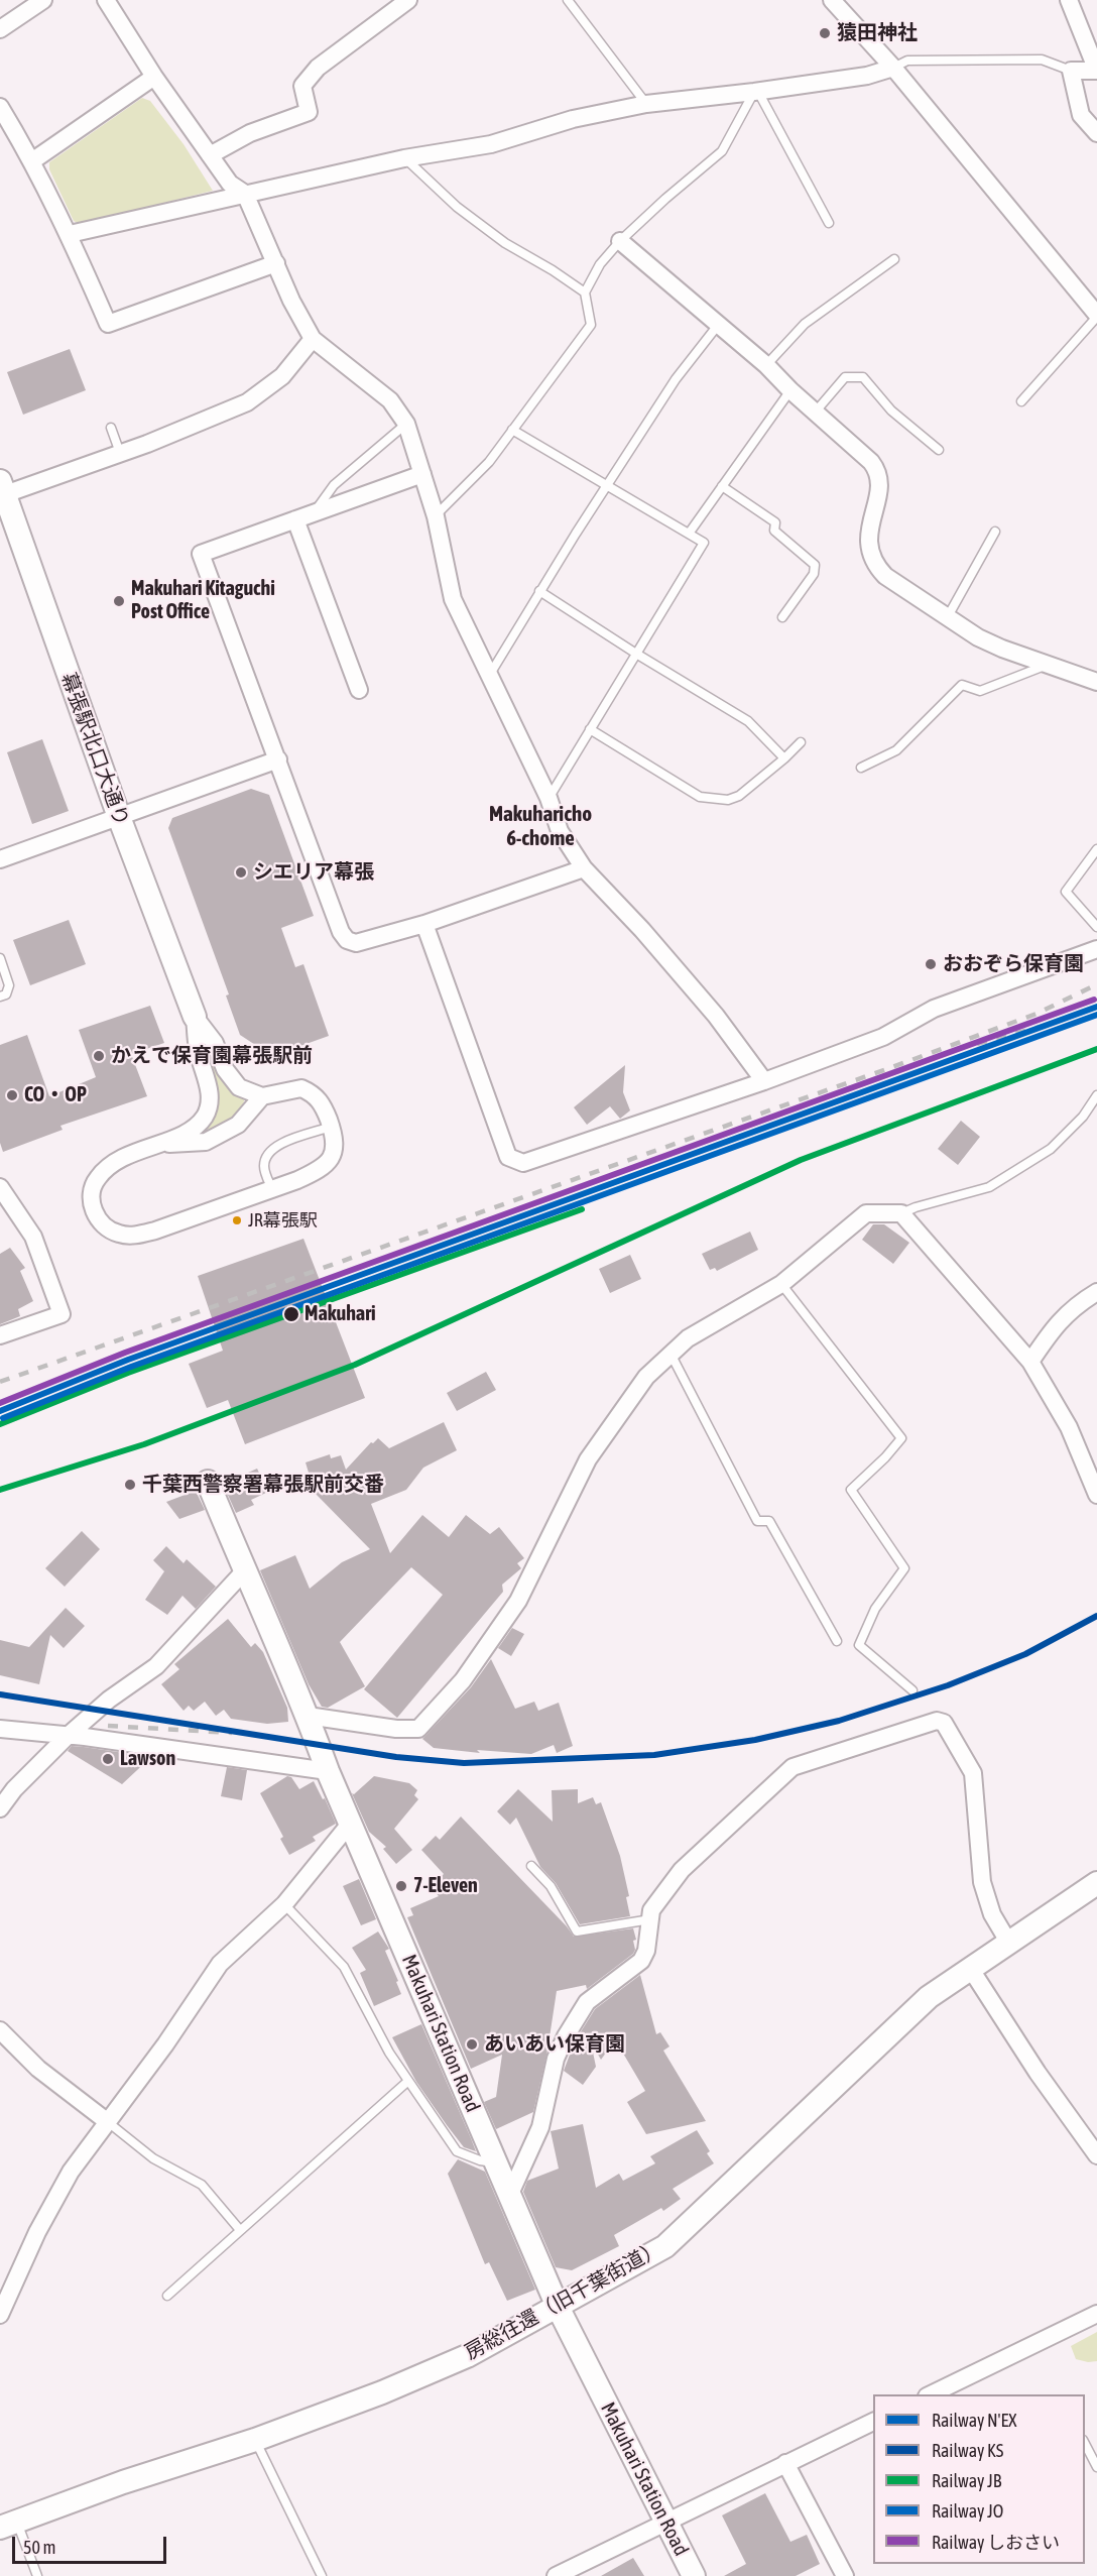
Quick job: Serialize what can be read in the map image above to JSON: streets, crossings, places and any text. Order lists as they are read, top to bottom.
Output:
{
  "streets": {
    "street": ["幕張駅北口大通り", "Makuhari Station Road", "房総往還（旧千葉街道）"]
  },
  "crossings": [
    ["Makuhari Station Road", "房総往還（旧千葉街道）"]
  ],
  "districts": ["Makuharicho 6-chome"],
  "places": [
    "猿田神社",
    "Makuhari Kitaguchi Post Office",
    "シエリア幕張",
    "おおぞら保育園",
    "かえで保育園幕張駅前",
    "CO・OP",
    "JR幕張駅",
    "Makuhari",
    "千葉西警察署幕張駅前交番",
    "Lawson",
    "7-Eleven",
    "あいあい保育園"
  ],
  "lines": [
    "rail line しおさい",
    "rail line N'EX",
    "rail line JO",
    "rail line JB",
    "rail line KS"
  ],
  "legend": [
    "Railway N'EX",
    "Railway KS",
    "Railway JB",
    "Railway JO",
    "Railway しおさい"
  ],
  "scale_bar": "50 m"
}
